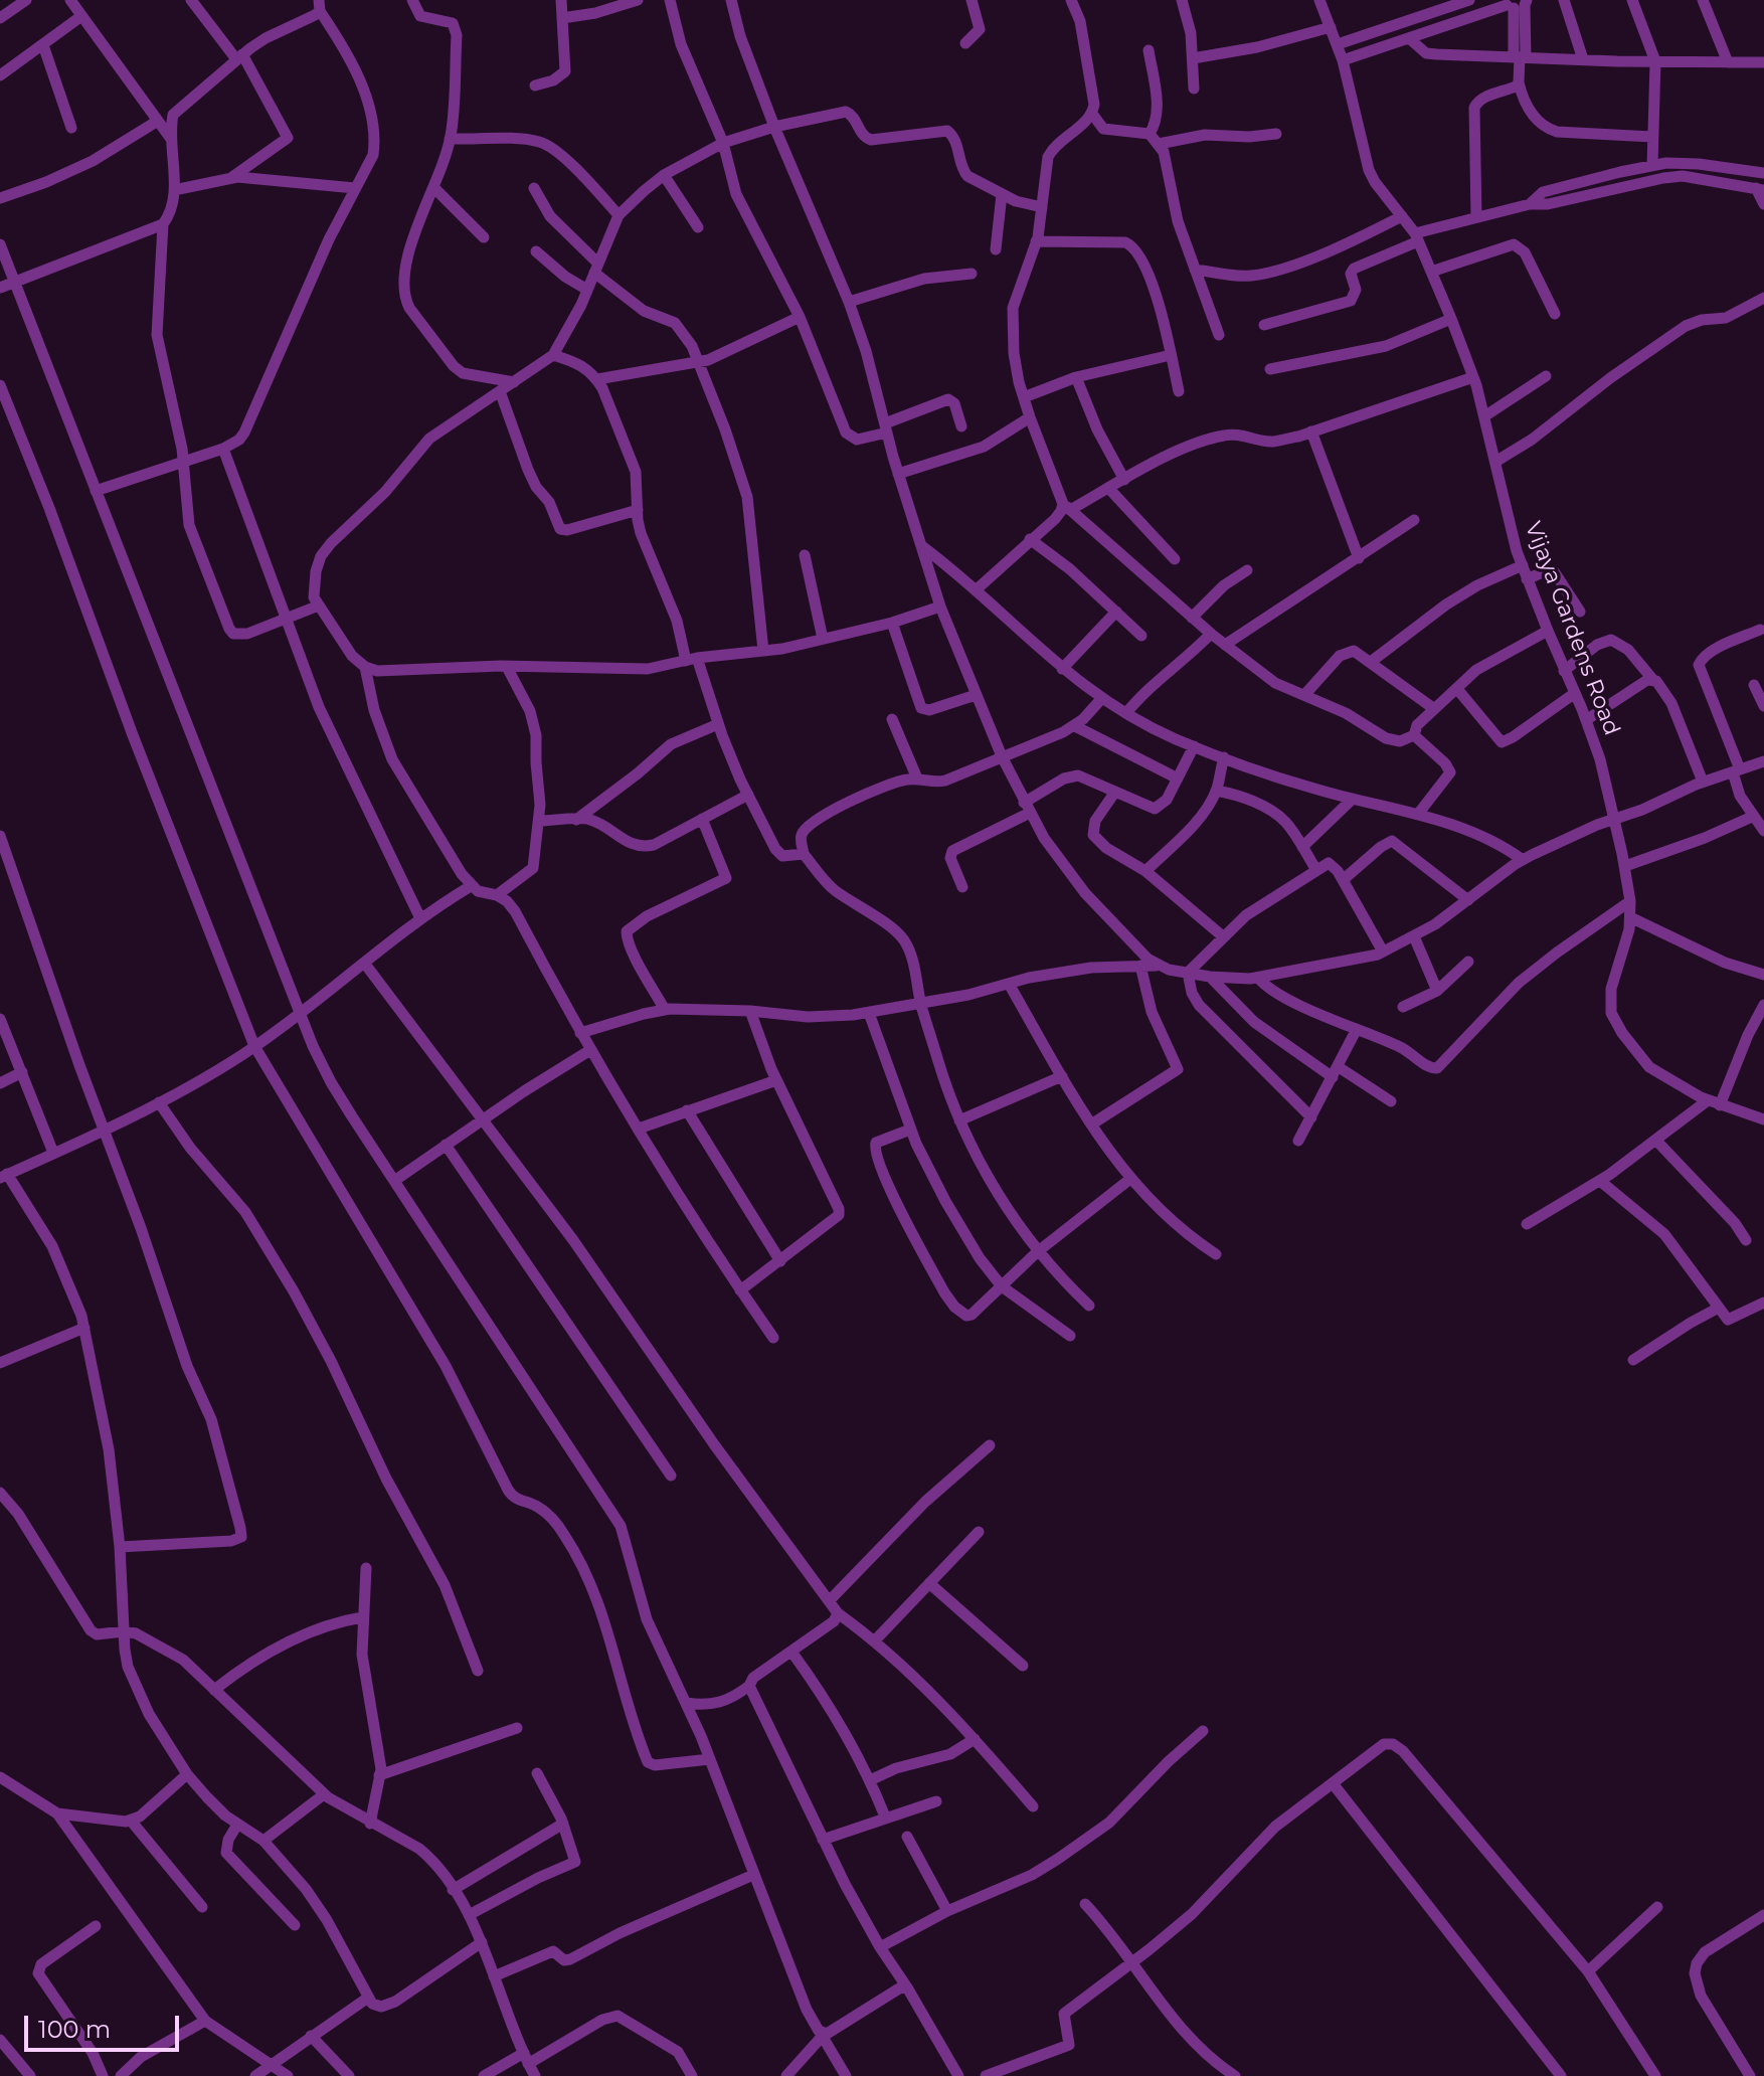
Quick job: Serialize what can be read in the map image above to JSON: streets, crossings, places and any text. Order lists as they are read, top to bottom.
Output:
{
  "streets": {
    "street": ["Vijaya Gardens Road"]
  },
  "scale_bar": "100 m"
}
